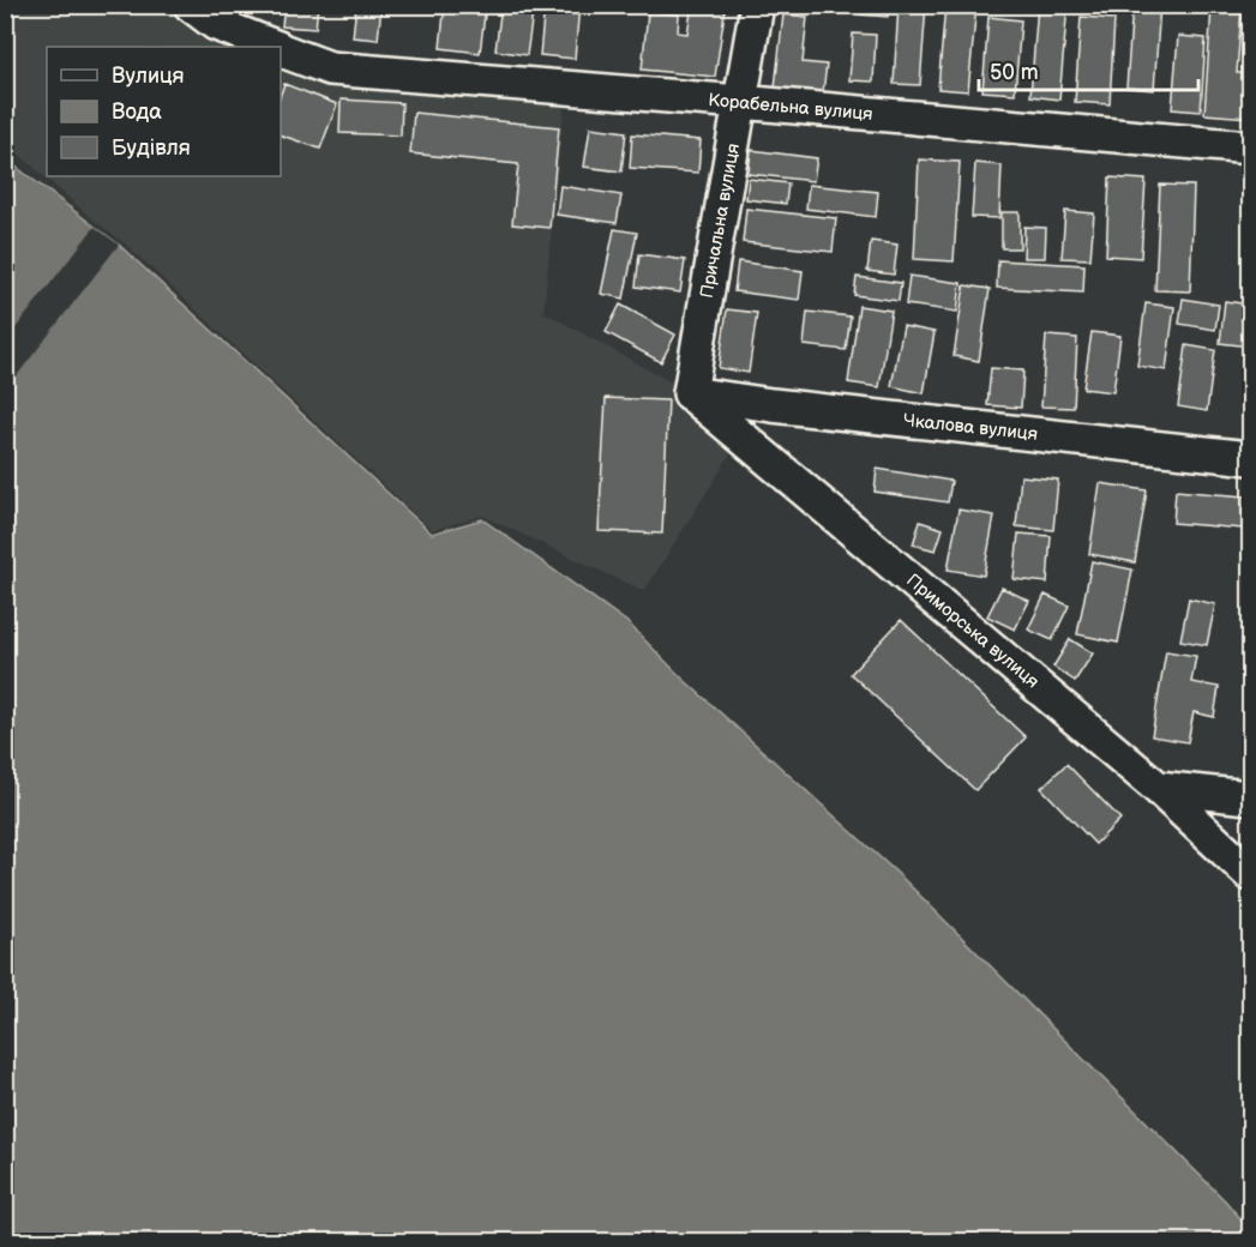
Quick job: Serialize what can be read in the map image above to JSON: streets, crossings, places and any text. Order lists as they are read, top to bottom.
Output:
{
  "streets": {
    "street": [
      "Корабельна вулиця",
      "Причальна вулиця",
      "Чкалова вулиця",
      "Приморська вулиця"
    ]
  },
  "crossings": [
    ["Корабельна вулиця", "Причальна вулиця"],
    ["Причальна вулиця", "Чкалова вулиця"],
    ["Причальна вулиця", "Приморська вулиця"],
    ["Чкалова вулиця", "Приморська вулиця"]
  ],
  "legend": ["Вулиця", "Вода", "Будівля"],
  "scale_bar": "50 m"
}
